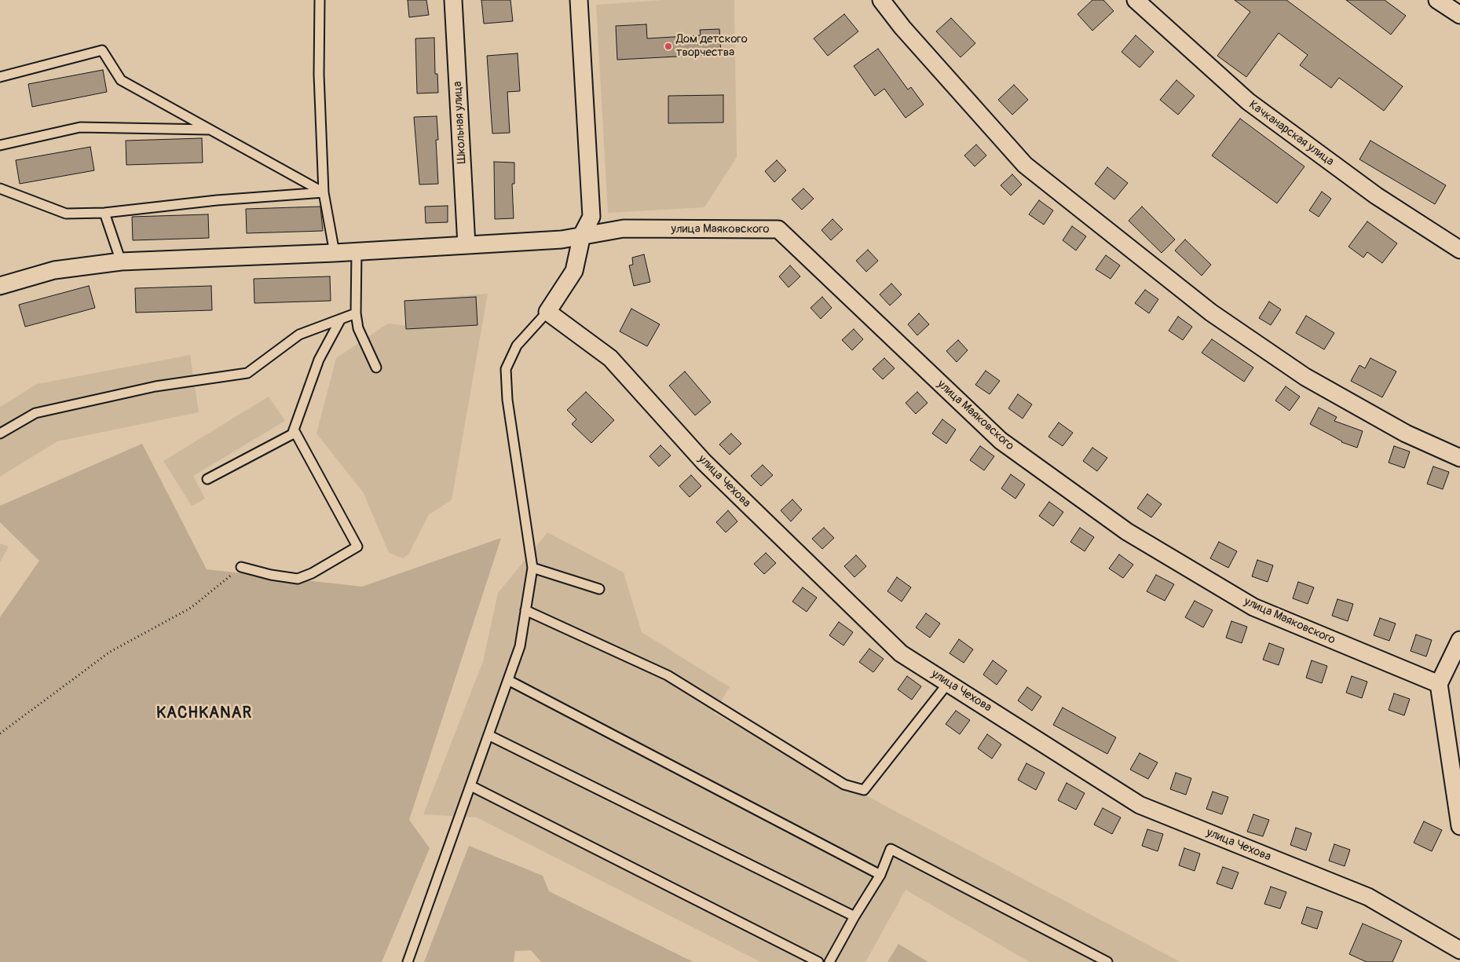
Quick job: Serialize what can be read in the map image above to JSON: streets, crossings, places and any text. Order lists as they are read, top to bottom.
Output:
{
  "streets": {
    "street": [
      "Школьная улица",
      "Качканарская улица",
      "улица Маяковского",
      "улица Чехова"
    ]
  },
  "crossings": [
    ["Школьная улица", "улица Маяковского"]
  ],
  "districts": ["KACHKANAR"],
  "places": ["Дом детского творчества"]
}
